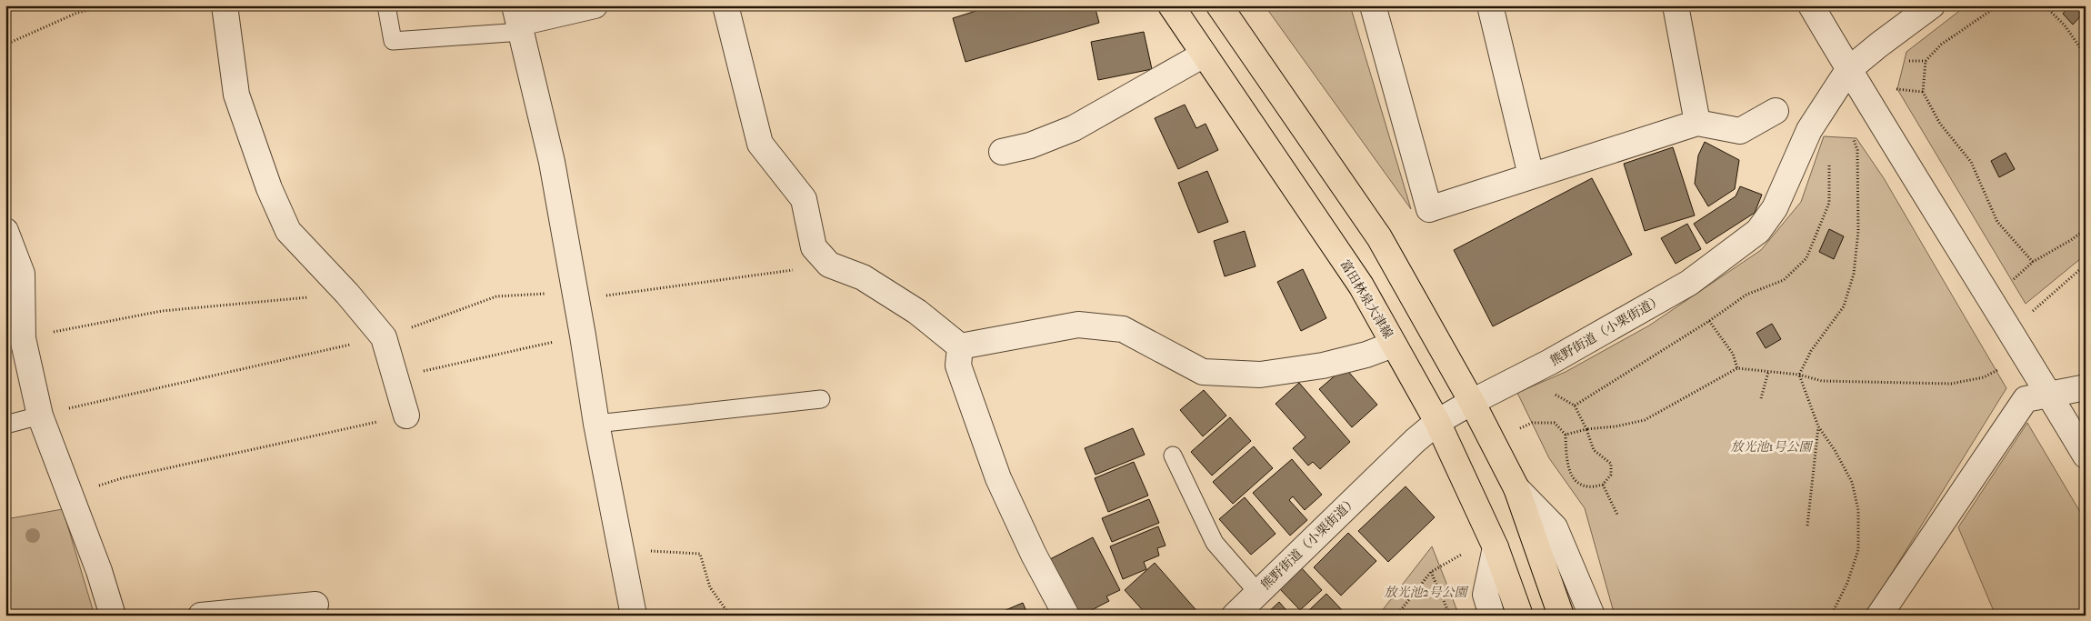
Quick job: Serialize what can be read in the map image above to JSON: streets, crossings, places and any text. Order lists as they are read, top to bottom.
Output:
{
  "streets": {
    "main road": ["富田林泉大津線"],
    "street": ["熊野街道（小栗街道）"]
  },
  "crossings": [
    ["富田林泉大津線", "熊野街道（小栗街道）"]
  ],
  "parks": ["放光池1号公園", "放光池2号公園"]
}
